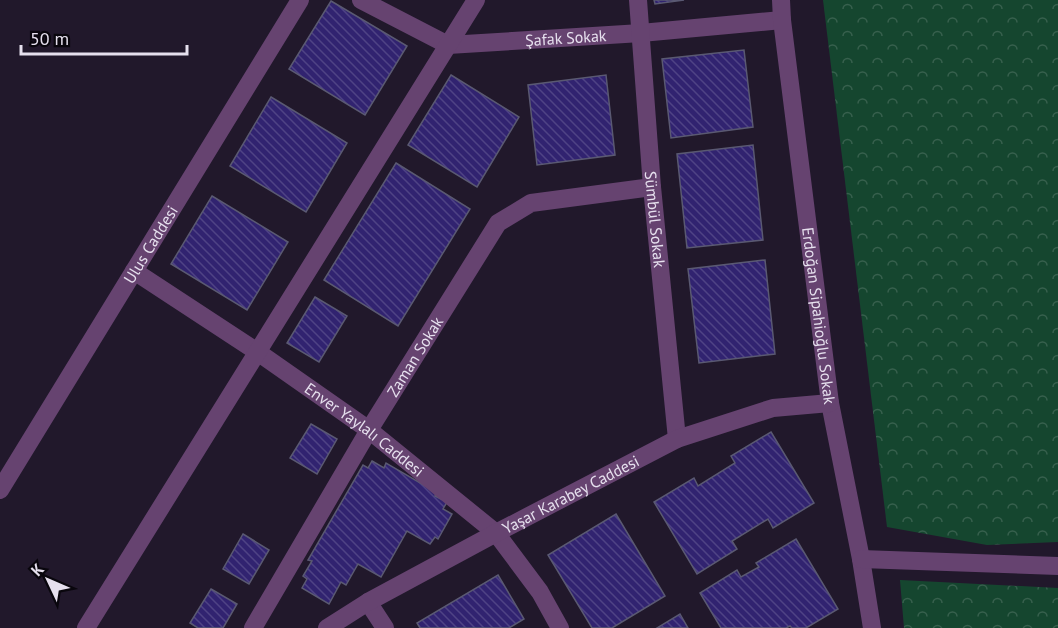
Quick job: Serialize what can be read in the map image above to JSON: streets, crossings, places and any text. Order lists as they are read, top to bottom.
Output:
{
  "streets": {
    "street": [
      "Şafak Sokak",
      "Sümbül Sokak",
      "Ulus Caddesi",
      "Erdoğan Sipahioğlu Sokak",
      "Zaman Sokak",
      "Enver Yaylalı Caddesi",
      "Yaşar Karabey Caddesi"
    ]
  },
  "crossings": [
    ["Şafak Sokak", "Sümbül Sokak"],
    ["Şafak Sokak", "Erdoğan Sipahioğlu Sokak"],
    ["Sümbül Sokak", "Zaman Sokak"],
    ["Sümbül Sokak", "Yaşar Karabey Caddesi"],
    ["Ulus Caddesi", "Enver Yaylalı Caddesi"],
    ["Erdoğan Sipahioğlu Sokak", "Yaşar Karabey Caddesi"],
    ["Zaman Sokak", "Enver Yaylalı Caddesi"],
    ["Enver Yaylalı Caddesi", "Yaşar Karabey Caddesi"]
  ],
  "scale_bar": "50 m",
  "north": "top left"
}
